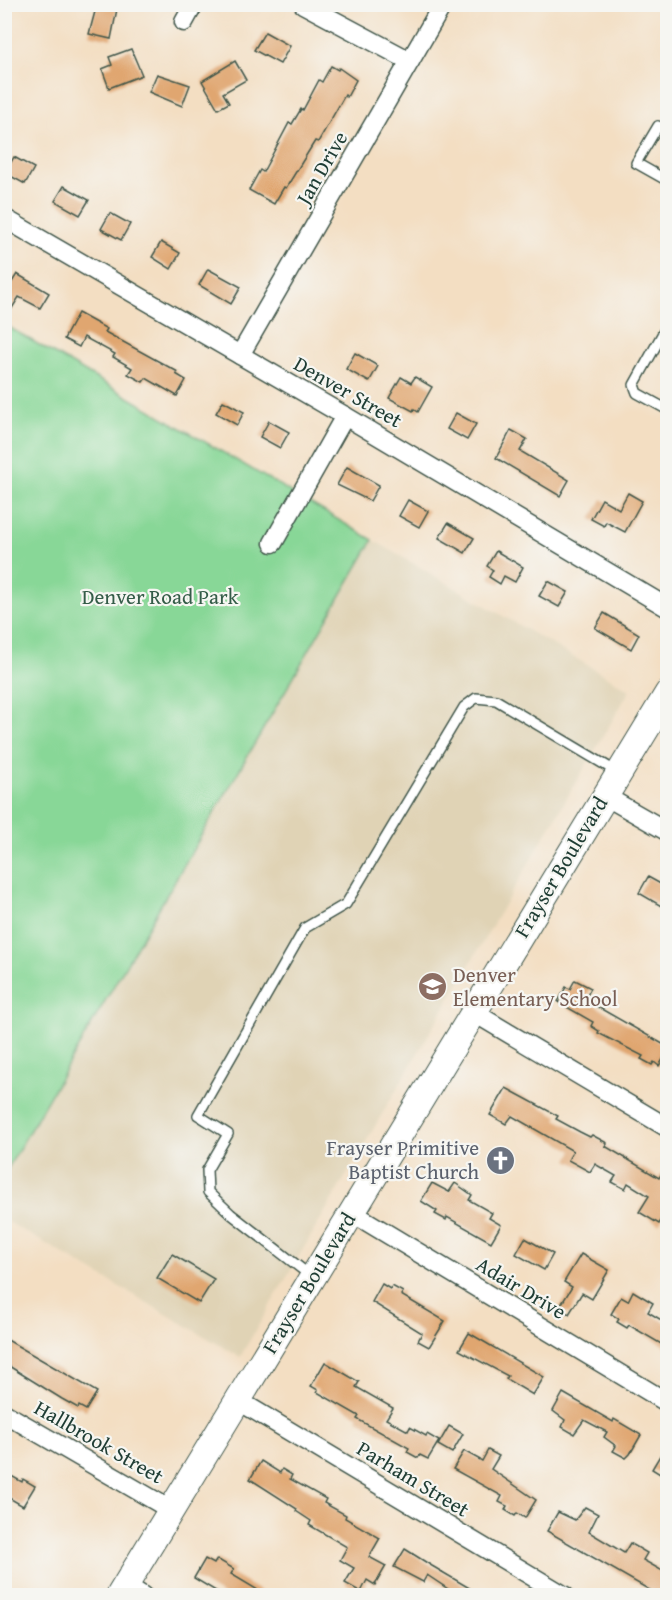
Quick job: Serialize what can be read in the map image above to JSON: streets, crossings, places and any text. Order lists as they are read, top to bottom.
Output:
{
  "streets": {
    "main road": ["Frayser Boulevard"],
    "street": [
      "Jan Drive",
      "Denver Street",
      "Adair Drive",
      "Hallbrook Street",
      "Parham Street"
    ]
  },
  "crossings": [
    ["Jan Drive", "Denver Street"],
    ["Frayser Boulevard", "Adair Drive"],
    ["Frayser Boulevard", "Hallbrook Street"],
    ["Frayser Boulevard", "Parham Street"]
  ],
  "parks": ["Denver Road Park"],
  "places": {
    "school or university": ["Denver Elementary School"],
    "church": ["Frayser Primitive Baptist Church"]
  }
}
